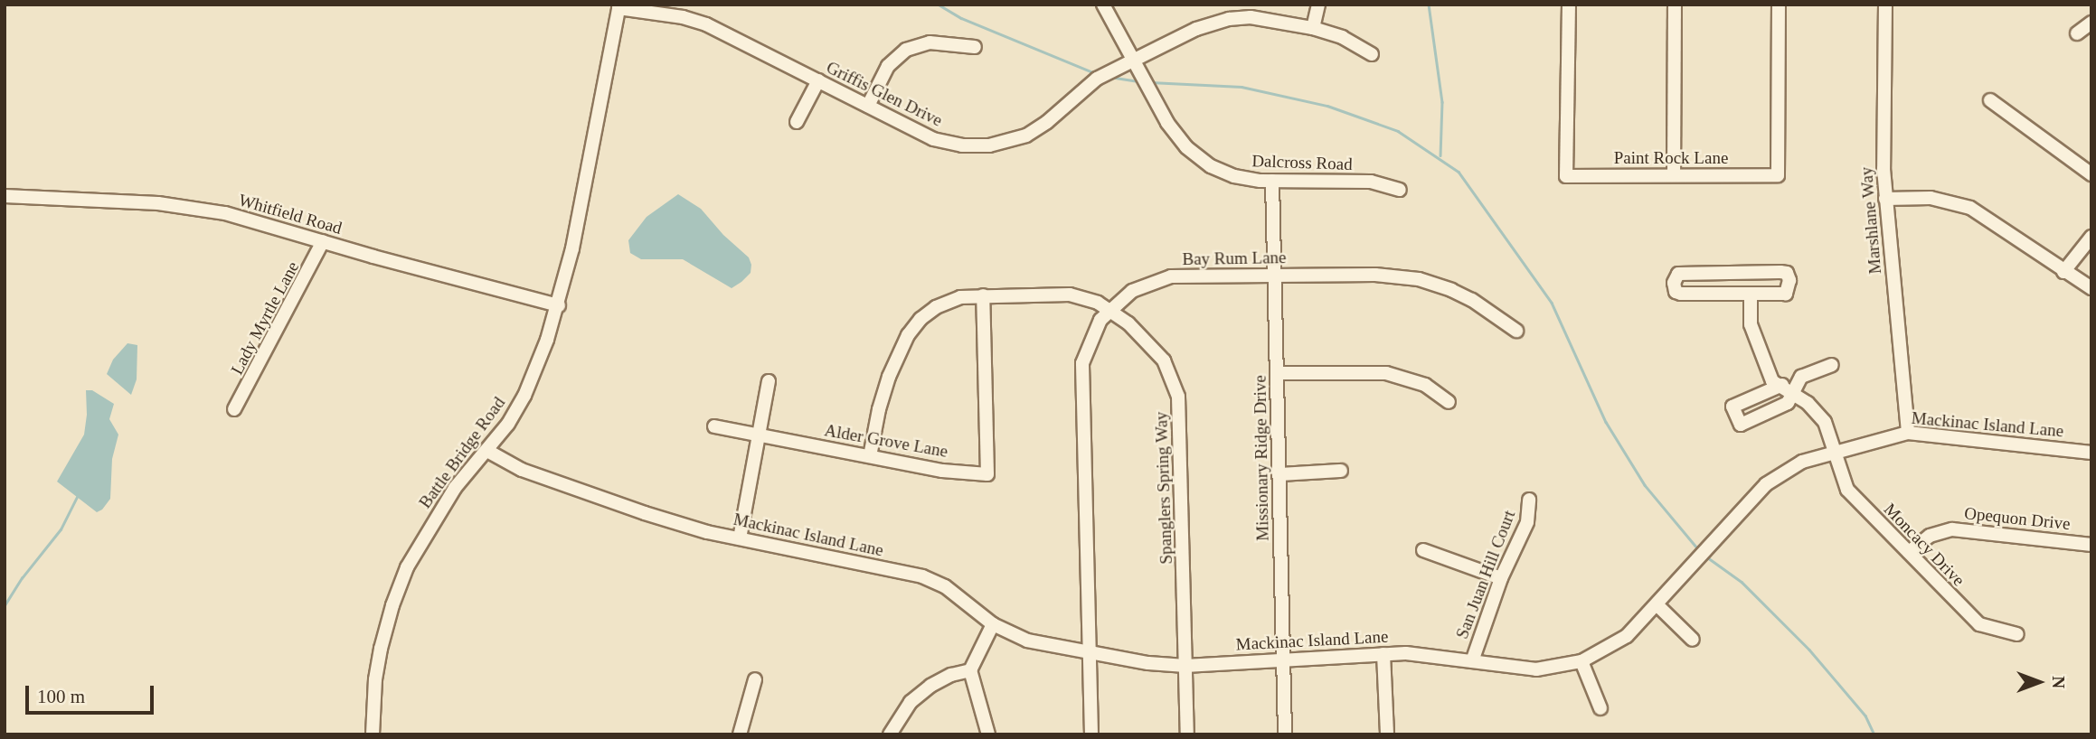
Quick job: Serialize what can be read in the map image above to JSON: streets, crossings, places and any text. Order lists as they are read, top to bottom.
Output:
{
  "streets": {
    "street": [
      "Griffis Glen Drive",
      "Paint Rock Lane",
      "Dalcross Road",
      "Whitfield Road",
      "Marshlane Way",
      "Bay Rum Lane",
      "Lady Myrtle Lane",
      "Mackinac Island Lane",
      "Alder Grove Lane",
      "Battle Bridge Road",
      "Missionary Ridge Drive",
      "Spanglers Spring Way",
      "Opequon Drive",
      "Moncacy Drive",
      "San Juan Hill Court"
    ]
  },
  "crossings": [
    ["Griffis Glen Drive", "Dalcross Road"],
    ["Griffis Glen Drive", "Battle Bridge Road"],
    ["Dalcross Road", "Missionary Ridge Drive"],
    ["Whitfield Road", "Lady Myrtle Lane"],
    ["Whitfield Road", "Battle Bridge Road"],
    ["Marshlane Way", "Mackinac Island Lane"],
    ["Bay Rum Lane", "Mackinac Island Lane"],
    ["Bay Rum Lane", "Missionary Ridge Drive"],
    ["Bay Rum Lane", "Spanglers Spring Way"],
    ["Mackinac Island Lane", "Battle Bridge Road"],
    ["Mackinac Island Lane", "Missionary Ridge Drive"],
    ["Mackinac Island Lane", "Spanglers Spring Way"],
    ["Mackinac Island Lane", "Moncacy Drive"],
    ["Mackinac Island Lane", "San Juan Hill Court"],
    ["Alder Grove Lane", "Spanglers Spring Way"],
    ["Opequon Drive", "Moncacy Drive"]
  ],
  "scale_bar": "100 m",
  "north": "right"
}
